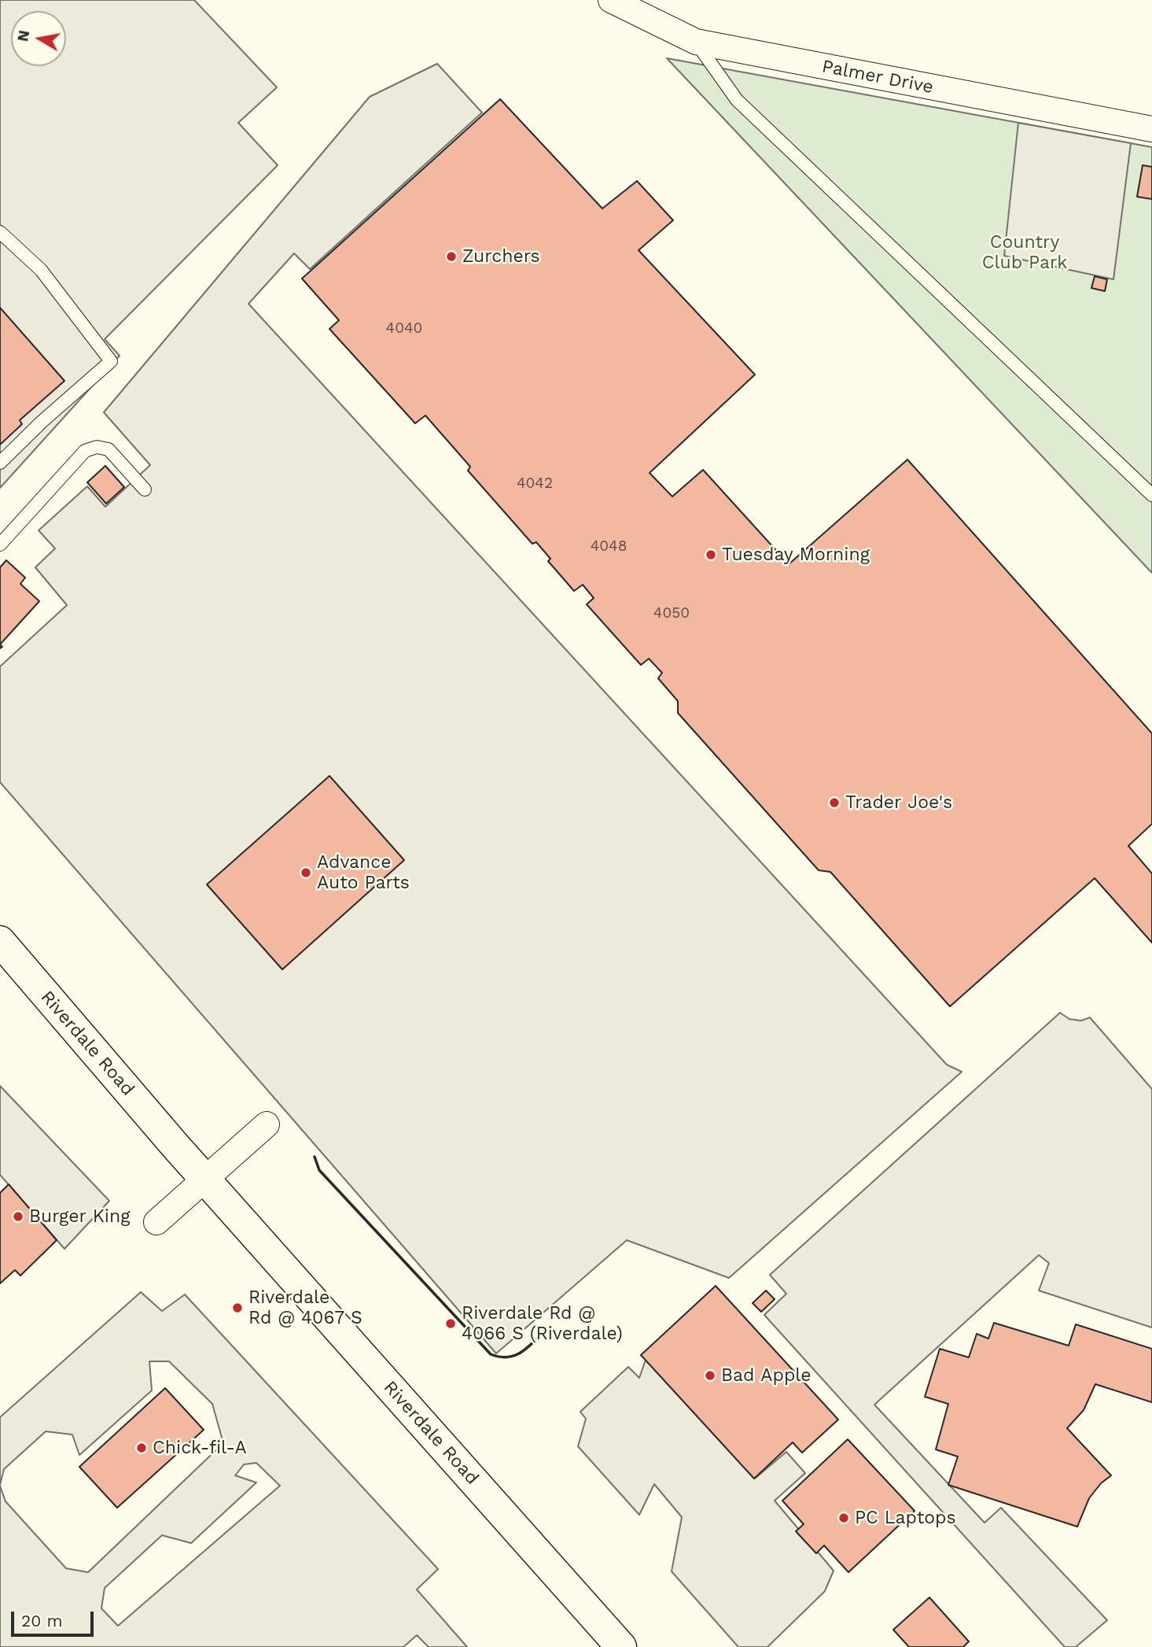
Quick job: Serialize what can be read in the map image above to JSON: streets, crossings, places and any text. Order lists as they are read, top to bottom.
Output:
{
  "streets": {
    "main road": ["Riverdale Road"],
    "street": ["Palmer Drive"]
  },
  "parks": ["Country Club Park"],
  "places": [
    "Zurchers",
    "Tuesday Morning",
    "Trader Joe's",
    "Advance Auto Parts",
    "Burger King",
    "Riverdale Rd @ 4067 S",
    "Riverdale Rd @ 4066 S (Riverdale)",
    "Bad Apple",
    "Chick-fil-A",
    "PC Laptops"
  ],
  "house_numbers": [
    "4040",
    "4042",
    "4048",
    "4050"
  ],
  "scale_bar": "20 m",
  "north": "left"
}
